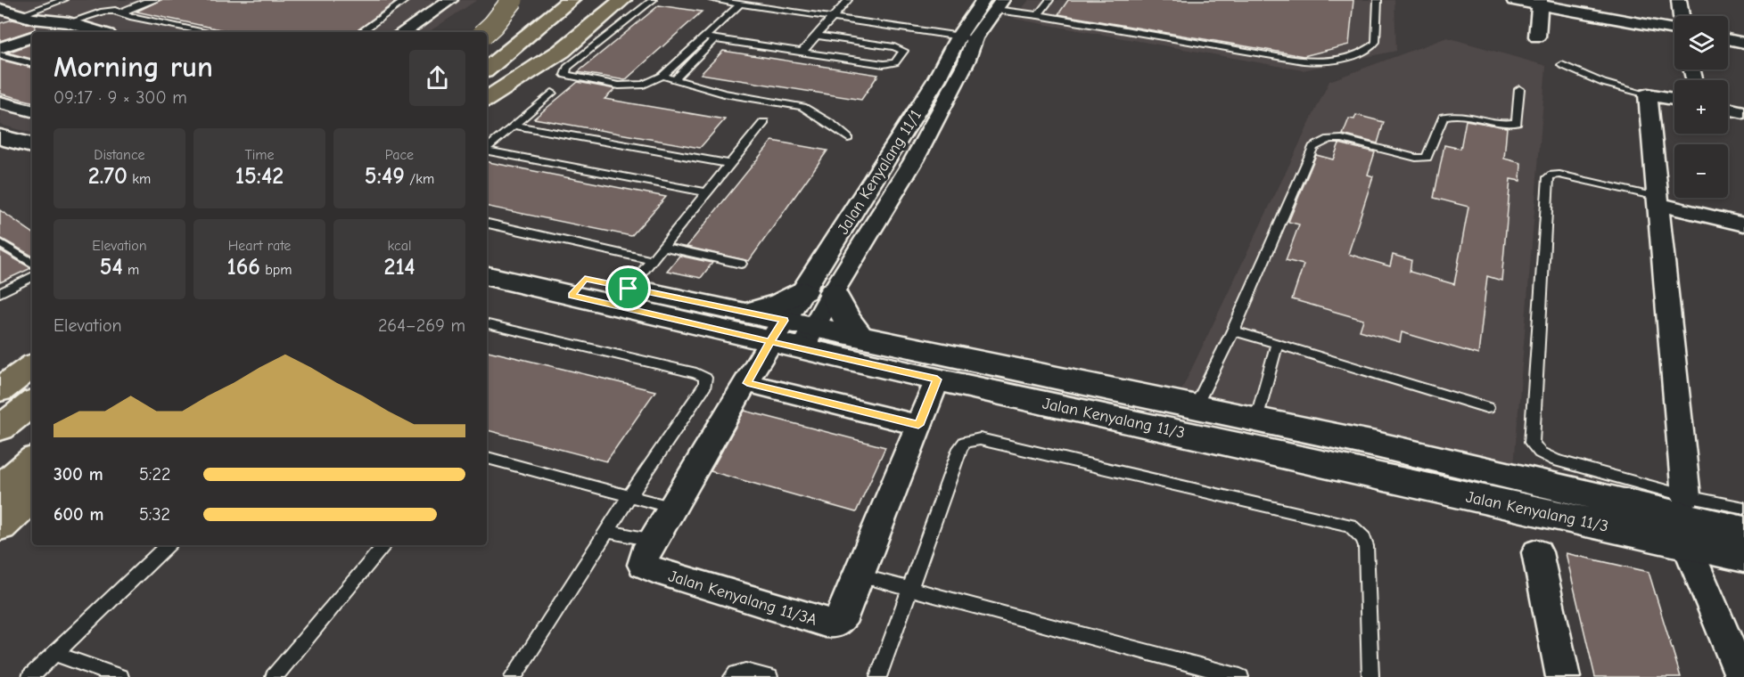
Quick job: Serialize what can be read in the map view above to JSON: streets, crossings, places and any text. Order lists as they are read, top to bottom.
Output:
{
  "streets": {
    "street": ["Jalan Kenyalang 11/1", "Jalan Kenyalang 11/3", "Jalan Kenyalang 11/3A"]
  },
  "crossings": [
    ["Jalan Kenyalang 11/1", "Jalan Kenyalang 11/3"],
    ["Jalan Kenyalang 11/1", "Jalan Kenyalang 11/3A"],
    ["Jalan Kenyalang 11/3", "Jalan Kenyalang 11/3A"]
  ],
  "page": {
    "map_buttons": ["+", "−"],
    "heading": ["Morning run", "09:17 · 9 × 300 m"],
    "stats": [
      ["Distance", "2.70 km"],
      ["Time", "15:42"],
      ["Pace", "5:49 /km"],
      ["Elevation", "54 m"],
      ["Heart rate", "166 bpm"],
      ["kcal", "214"]
    ],
    "chart": ["Elevation", "264–269 m"],
    "list": [
      {
        "name": "300 m",
        "note": "5:22"
      },
      {
        "name": "600 m",
        "note": "5:32"
      }
    ]
  }
}
